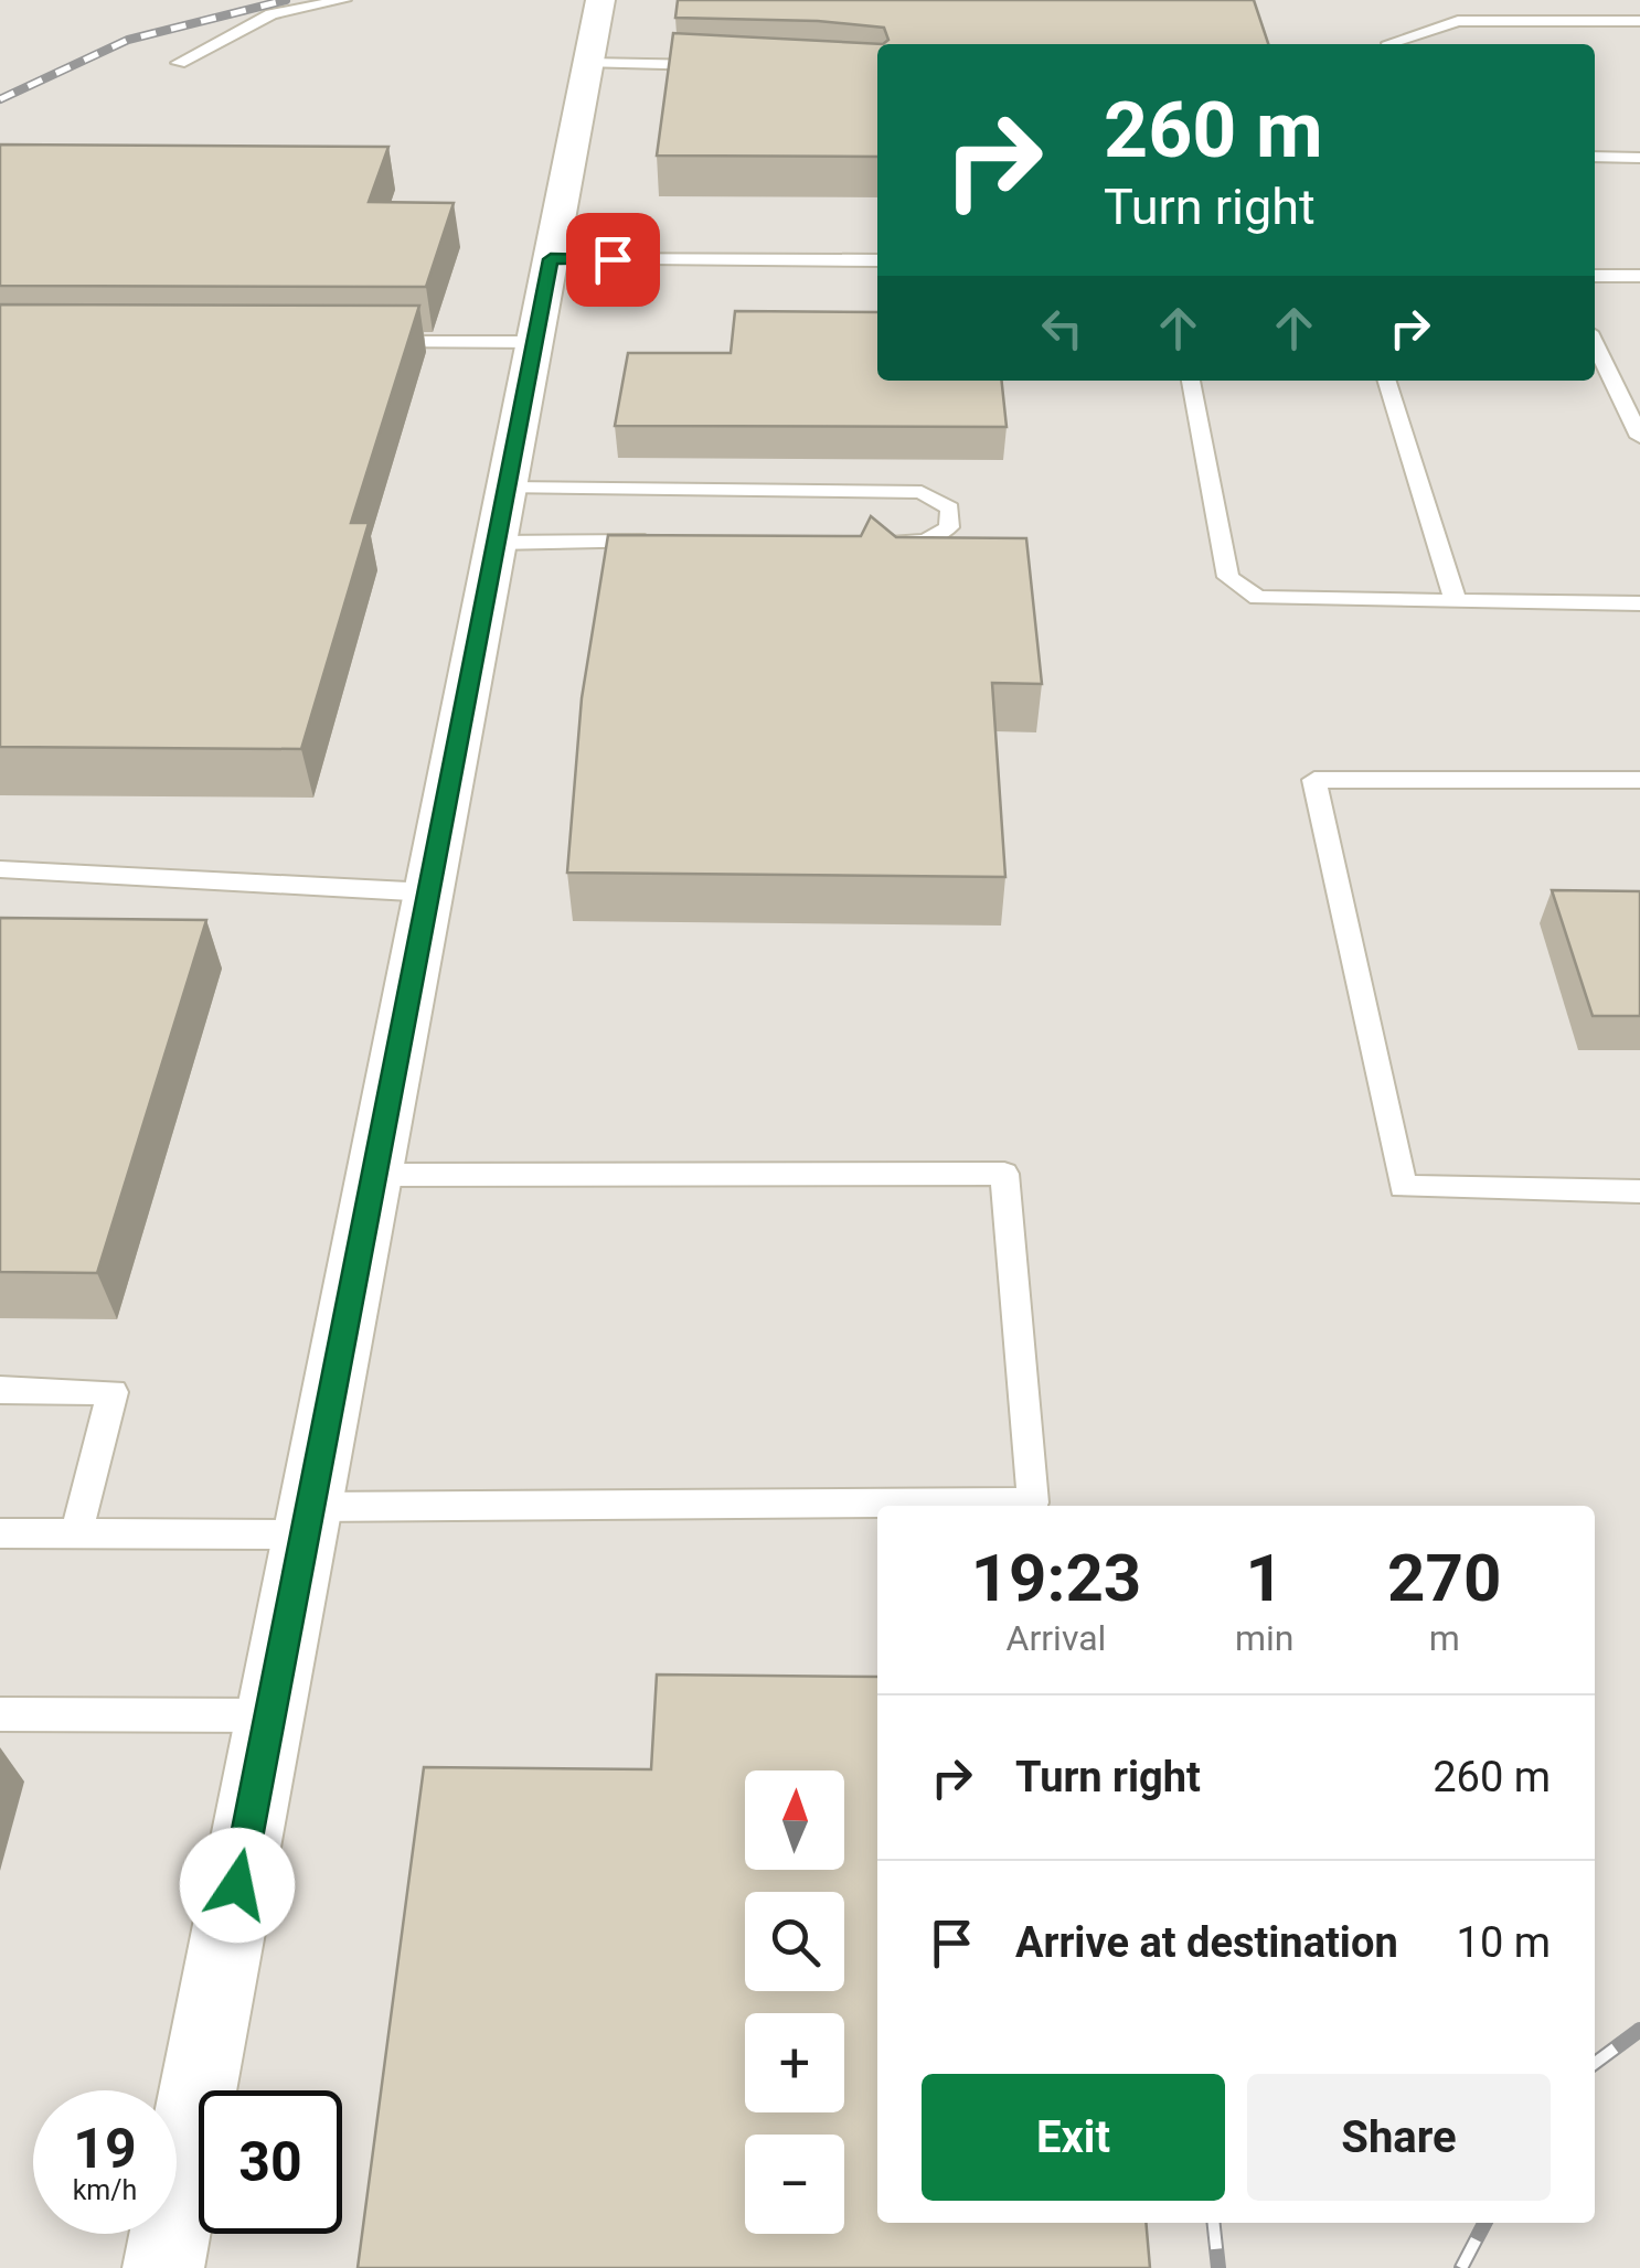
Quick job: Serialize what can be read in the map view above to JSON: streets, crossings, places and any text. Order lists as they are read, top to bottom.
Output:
{
  "north": "top",
  "page": {
    "turn": ["260 m", "Turn right"],
    "eta": [
      "19:23",
      "Arrival",
      "1",
      "min",
      "270",
      "m"
    ],
    "list": [
      {
        "name": "Turn right",
        "value": "260 m"
      },
      {
        "name": "Arrive at destination",
        "value": "10 m"
      }
    ],
    "map_buttons": ["+", "−"],
    "buttons": ["Exit", "Share"],
    "speed": "19 km/h",
    "limit": "30"
  }
}
